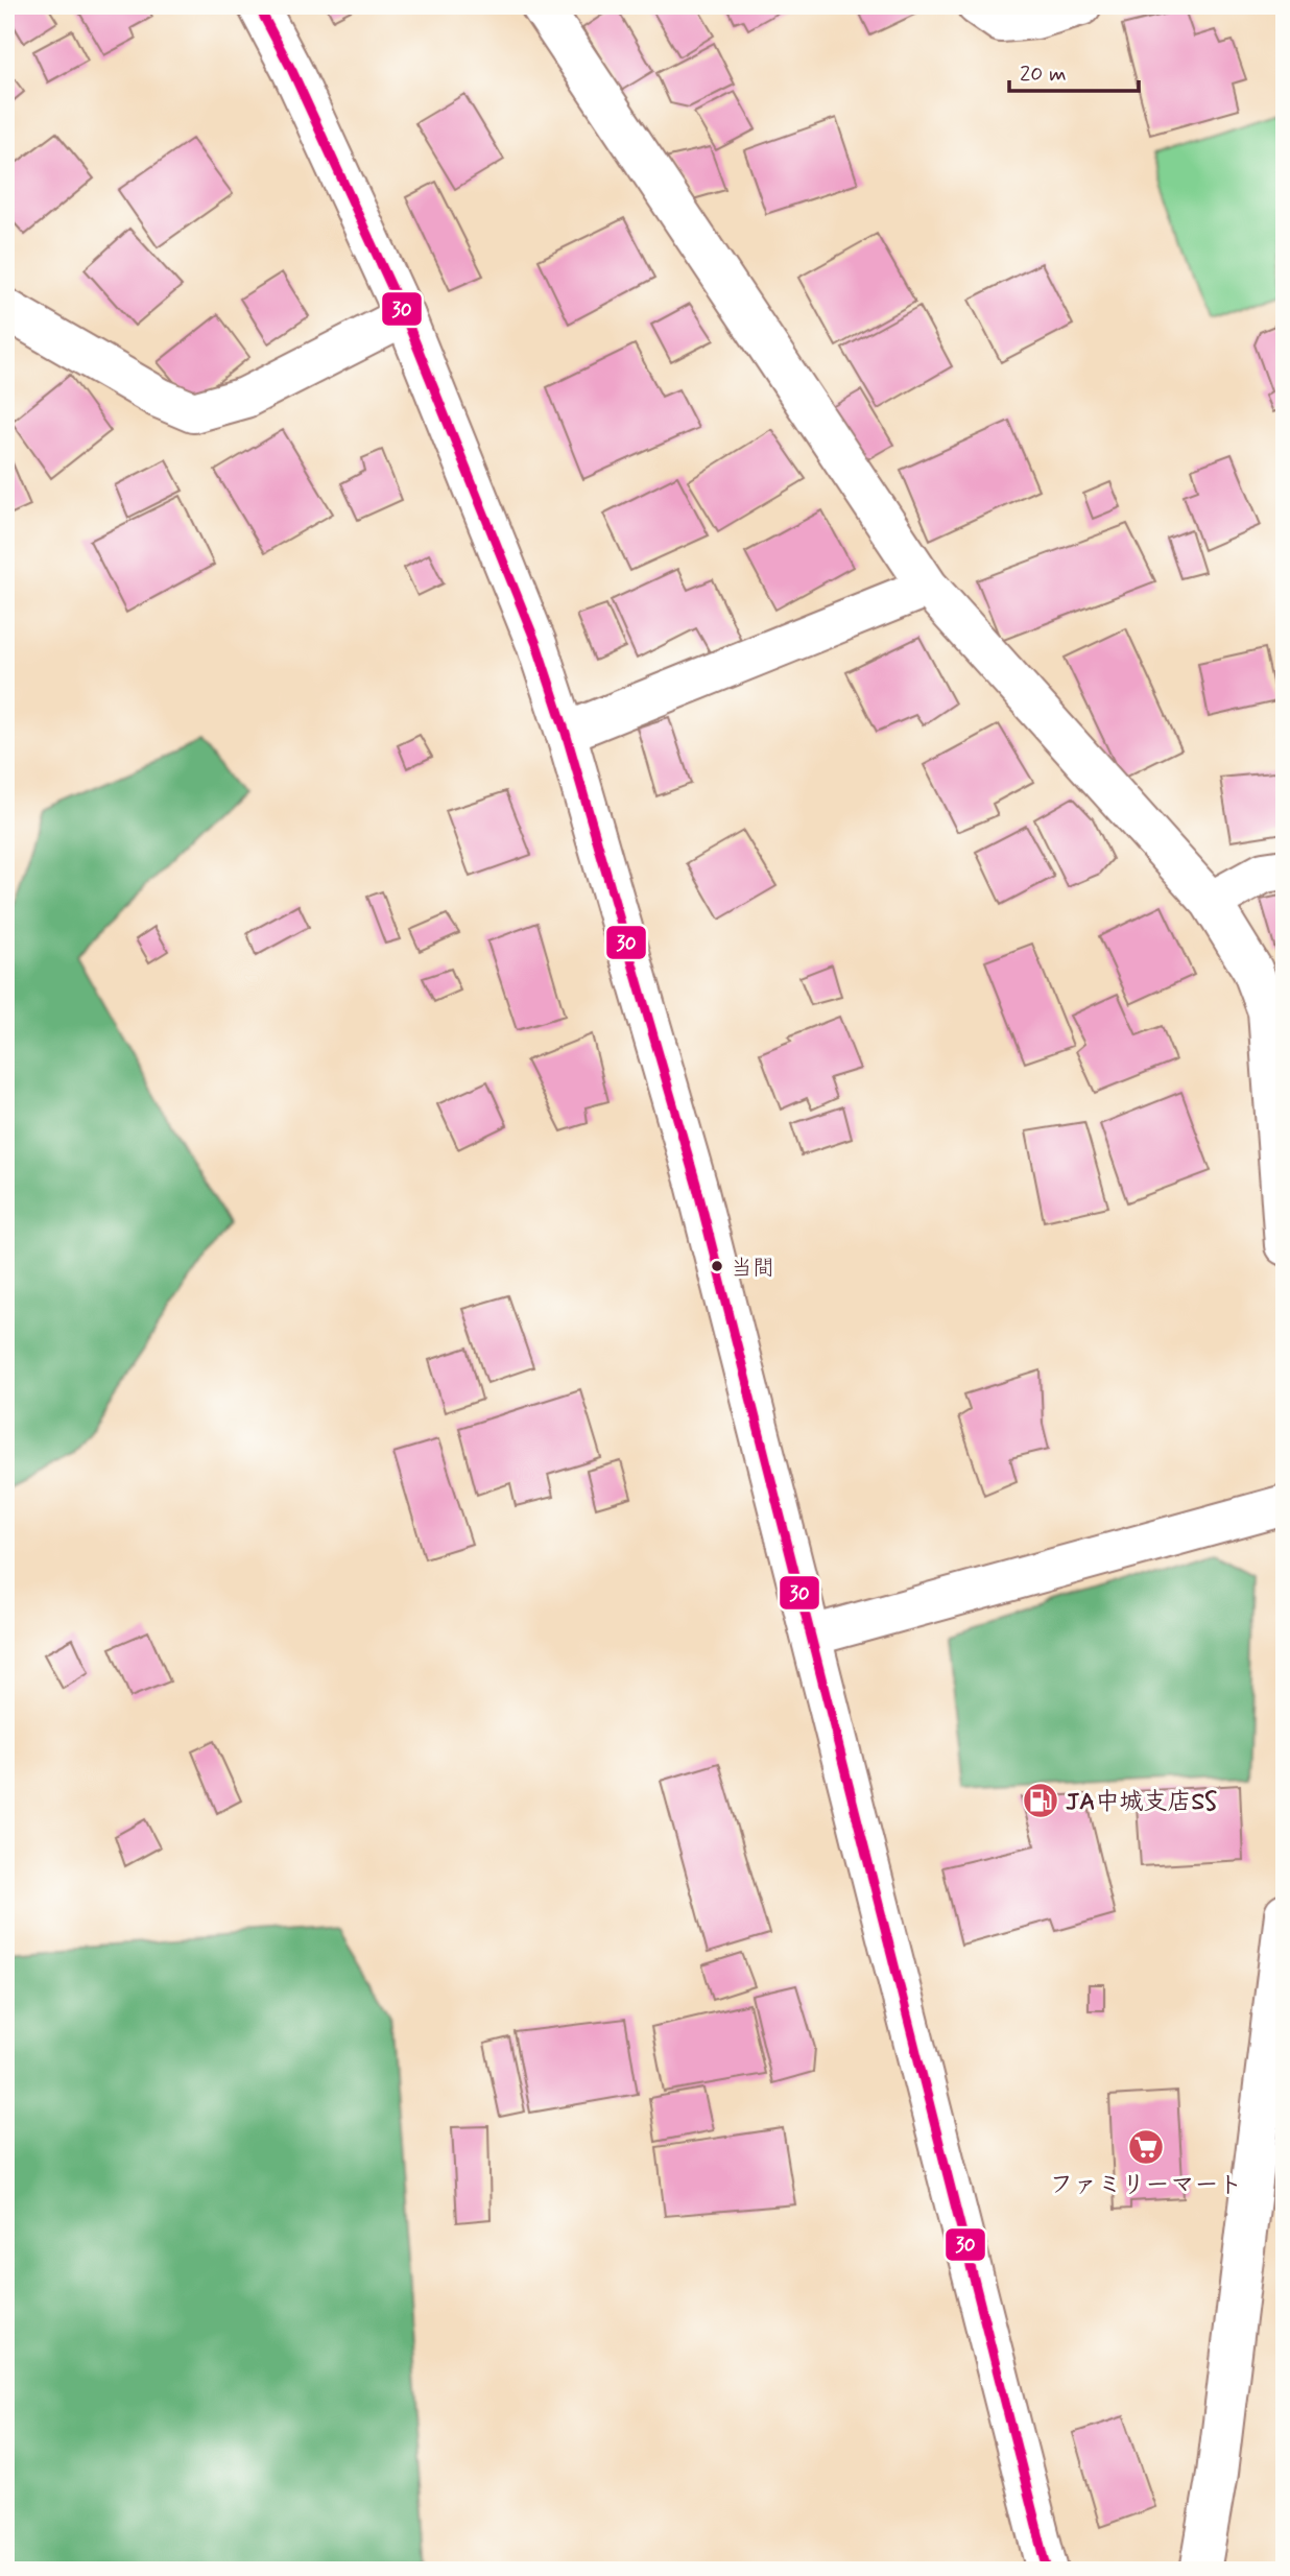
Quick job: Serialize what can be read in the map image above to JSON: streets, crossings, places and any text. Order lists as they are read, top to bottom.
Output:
{
  "places": {
    "other": ["当間"],
    "fuel station": ["JA中城支店SS"],
    "supermarket": ["ファミリーマート"]
  },
  "lines": ["transit line 30"],
  "scale_bar": "20 m"
}
